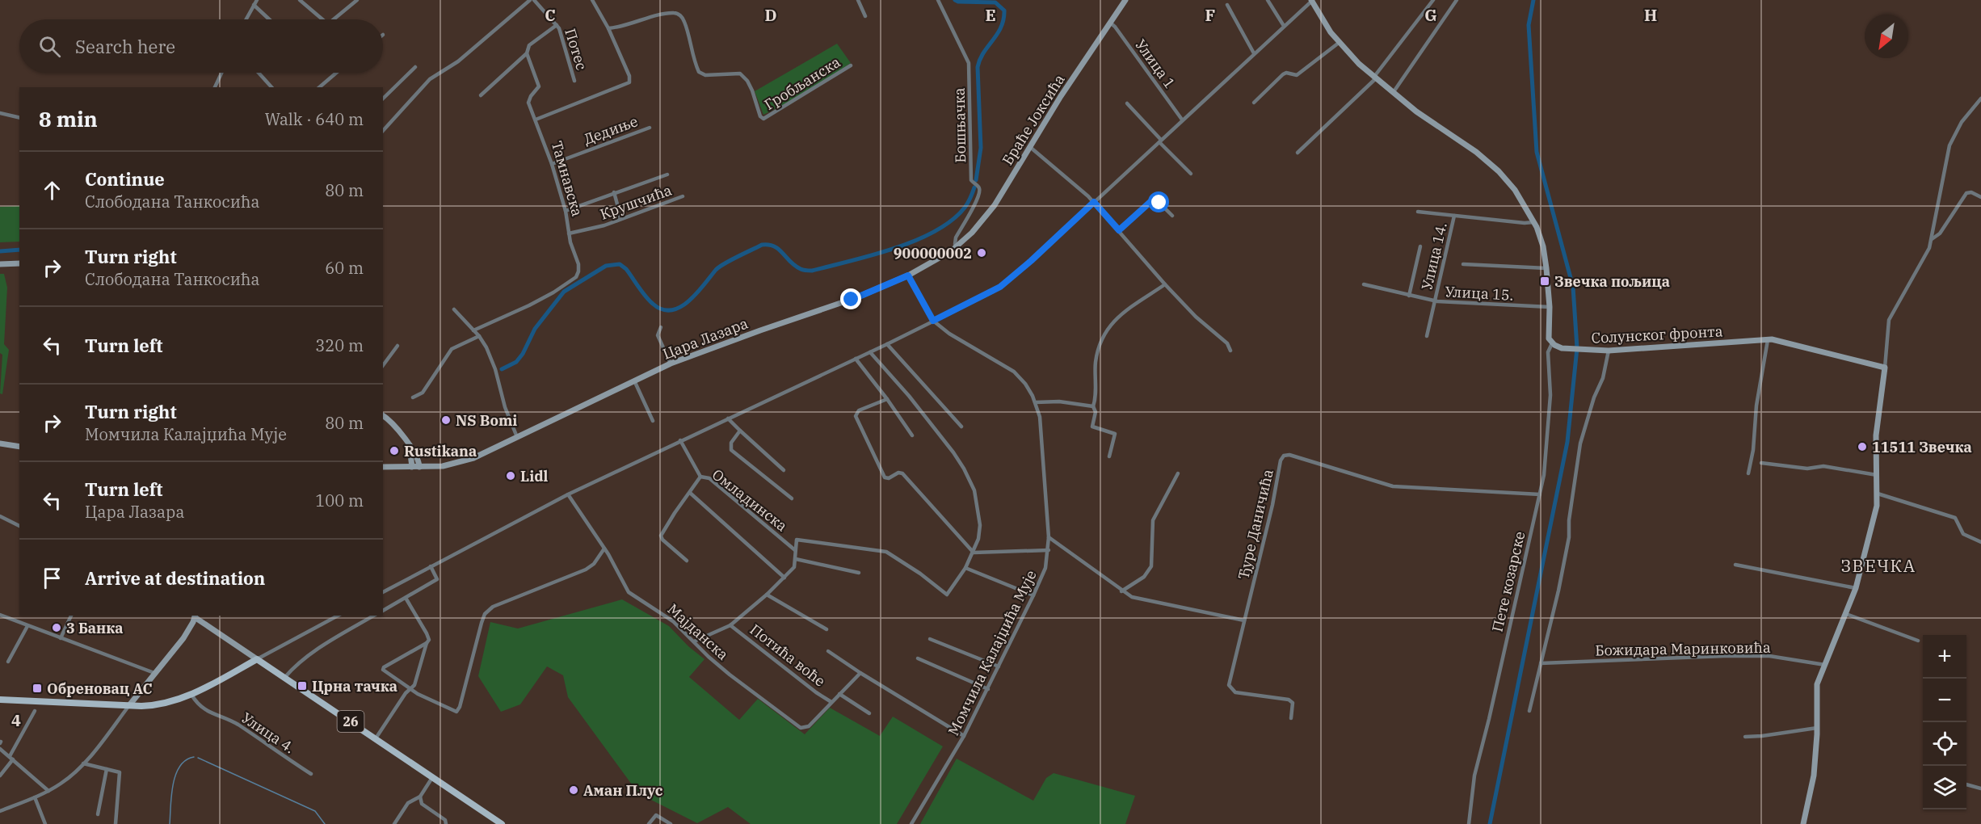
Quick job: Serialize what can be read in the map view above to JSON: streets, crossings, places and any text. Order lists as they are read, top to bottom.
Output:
{
  "streets": {
    "main road": ["26"],
    "street": [
      "Потес",
      "Улица 1",
      "Гробљанска",
      "Браће Јоксића",
      "Бошњачка",
      "Дедиње",
      "Тамнавска",
      "Крушчића",
      "Улица 14.",
      "Улица 15.",
      "Солунског фронта",
      "Цара Лазара",
      "Омладинска",
      "Ђуре Даничића",
      "Пете козарске",
      "Мајданска",
      "Божидара Маринковића",
      "Момчила Калајџића Мује",
      "Потића воће",
      "Улица 4."
    ]
  },
  "crossings": [
    ["Улица 1", "Браће Јоксића"],
    ["Браће Јоксића", "Бошњачка"],
    ["Браће Јоксића", "Цара Лазара"],
    ["Браће Јоксића", "Момчила Калајџића Мује"],
    ["Дедиње", "Тамнавска"],
    ["Тамнавска", "Крушчића"],
    ["Улица 14.", "Улица 15."],
    ["Солунског фронта", "Пете козарске"],
    ["Цара Лазара", "Момчила Калајџића Мује"],
    ["Ђуре Даничића", "Пете козарске"],
    ["Мајданска", "Потића воће"]
  ],
  "districts": ["ЗВЕЧКА"],
  "places": {
    "other": [
      "900000002",
      "NS Bomi",
      "11511 Звечка",
      "Rustikana",
      "Lidl",
      "3 Банка",
      "Аман Плус"
    ],
    "transit": ["Звечка пољица", "Црна тачка", "Обреновац АС"]
  },
  "north": "bottom left",
  "page": {
    "search": "Search here",
    "heading": ["8 min", "Walk · 640 m"],
    "list": [
      ["Continue", "Слободана Танкосића", "80 m"],
      ["Turn right", "Слободана Танкосића", "60 m"],
      ["Turn left", "320 m"],
      ["Turn right", "Момчила Калајџића Мује", "80 m"],
      ["Turn left", "Цара Лазара", "100 m"],
      "Arrive at destination"
    ],
    "map_buttons": ["+", "−"]
  },
  "grid": {
    "columns": [
      "C",
      "D",
      "E",
      "F",
      "G",
      "H"
    ],
    "rows": ["4"]
  }
}
